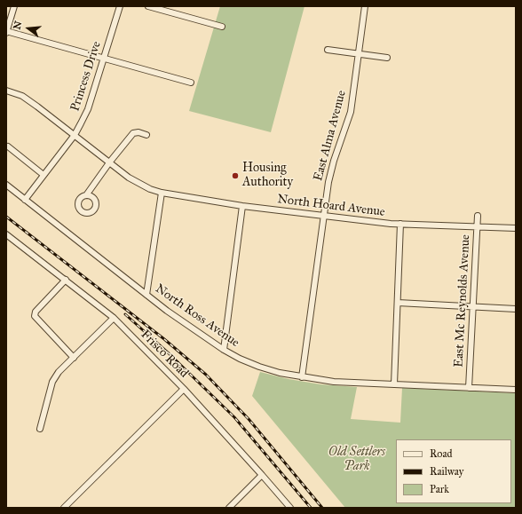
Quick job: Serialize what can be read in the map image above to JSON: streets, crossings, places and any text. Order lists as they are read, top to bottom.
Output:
{
  "streets": {
    "street": [
      "Princess Drive",
      "East Alma Avenue",
      "North Hoard Avenue",
      "East Mc Reynolds Avenue",
      "North Ross Avenue",
      "Frisco Road"
    ]
  },
  "crossings": [
    ["Princess Drive", "North Hoard Avenue"],
    ["Princess Drive", "North Ross Avenue"],
    ["East Alma Avenue", "North Hoard Avenue"],
    ["East Alma Avenue", "North Ross Avenue"],
    ["North Hoard Avenue", "East Mc Reynolds Avenue"],
    ["East Mc Reynolds Avenue", "North Ross Avenue"]
  ],
  "parks": ["Old Settlers Park"],
  "places": ["Housing Authority"],
  "legend": ["Road", "Railway", "Park"],
  "north": "left"
}
